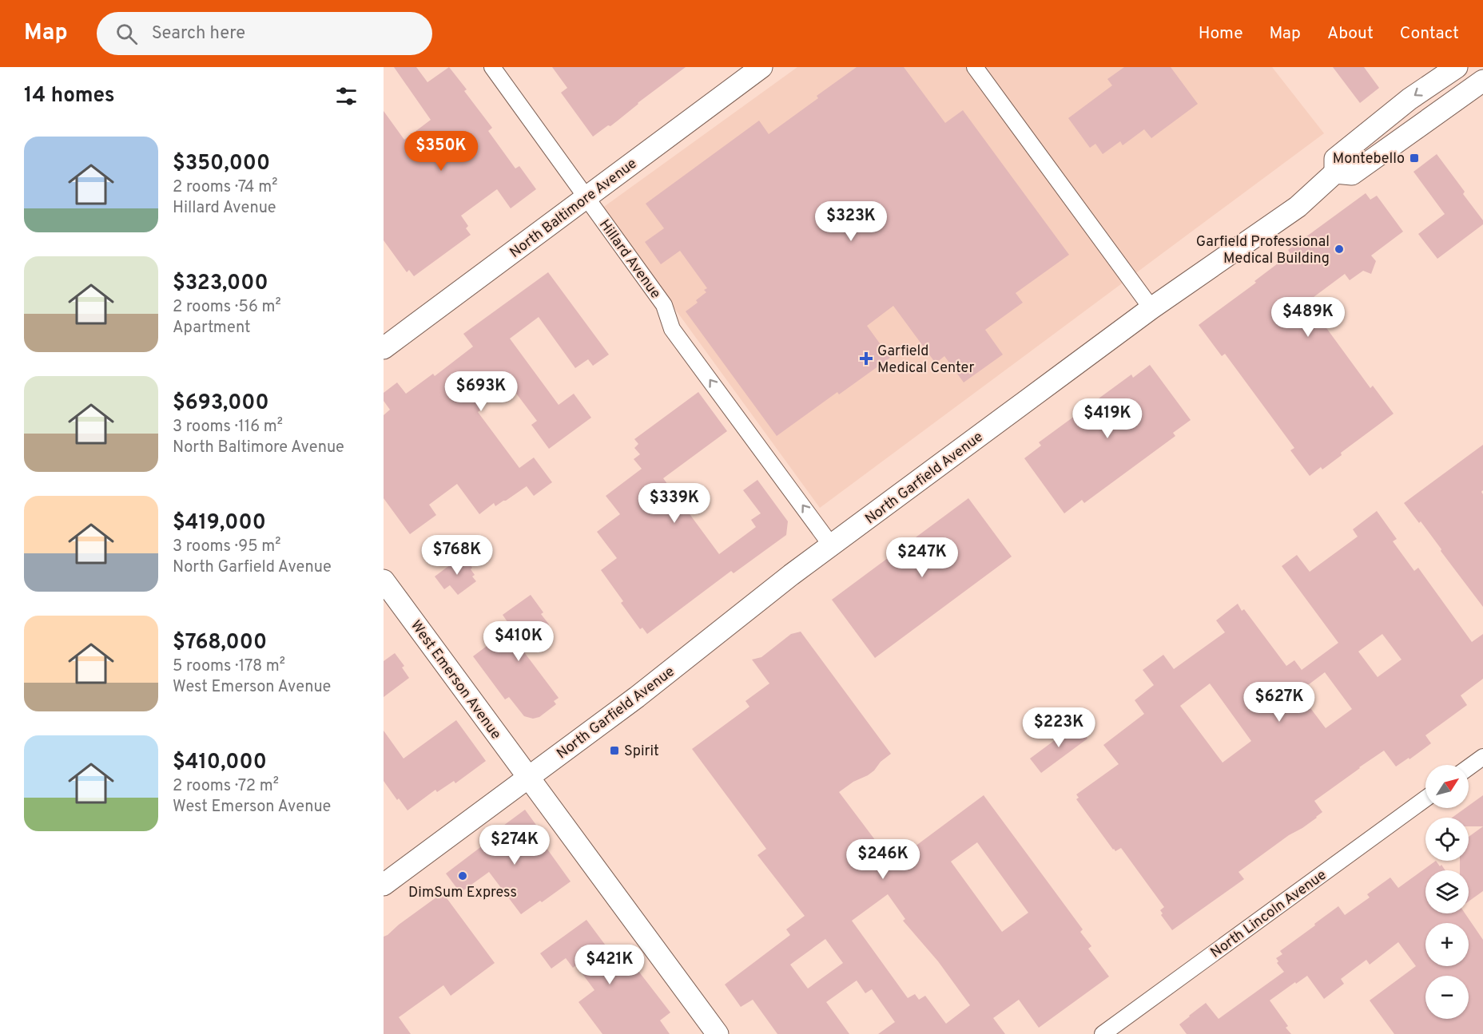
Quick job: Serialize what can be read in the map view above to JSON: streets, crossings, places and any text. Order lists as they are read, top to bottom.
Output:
{
  "streets": {
    "main road": ["North Baltimore Avenue", "North Garfield Avenue", "West Emerson Avenue"],
    "street": ["Hillard Avenue", "North Lincoln Avenue"]
  },
  "crossings": [
    ["North Baltimore Avenue", "Hillard Avenue"],
    ["Hillard Avenue", "North Garfield Avenue"],
    ["North Garfield Avenue", "West Emerson Avenue"]
  ],
  "one_way": ["Hillard Avenue"],
  "places": {
    "transit": ["Montebello", "Spirit"],
    "other": ["Garfield Professional Medical Building", "DimSum Express"],
    "health": ["Garfield Medical Center"]
  },
  "north": "top right",
  "page": {
    "header": "Map",
    "search": "Search here",
    "nav": [
      "Home",
      "Map",
      "About",
      "Contact"
    ],
    "heading": "14 homes",
    "list": [
      {
        "name": "$350,000",
        "note": "2 rooms · 74 m² · Hillard Avenue"
      },
      {
        "name": "$323,000",
        "note": "2 rooms · 56 m² · Apartment"
      },
      {
        "name": "$693,000",
        "note": "3 rooms · 116 m² · North Baltimore Avenue"
      },
      {
        "name": "$419,000",
        "note": "3 rooms · 95 m² · North Garfield Avenue"
      },
      {
        "name": "$768,000",
        "note": "5 rooms · 178 m² · West Emerson Avenue"
      },
      {
        "name": "$410,000",
        "note": "2 rooms · 72 m² · West Emerson Avenue"
      }
    ],
    "price": [
      "$350K",
      "$323K",
      "$489K",
      "$693K",
      "$419K",
      "$339K",
      "$768K",
      "$247K",
      "$410K",
      "$627K",
      "$223K",
      "$274K",
      "$246K",
      "$421K"
    ],
    "map_buttons": ["+", "−"]
  }
}
